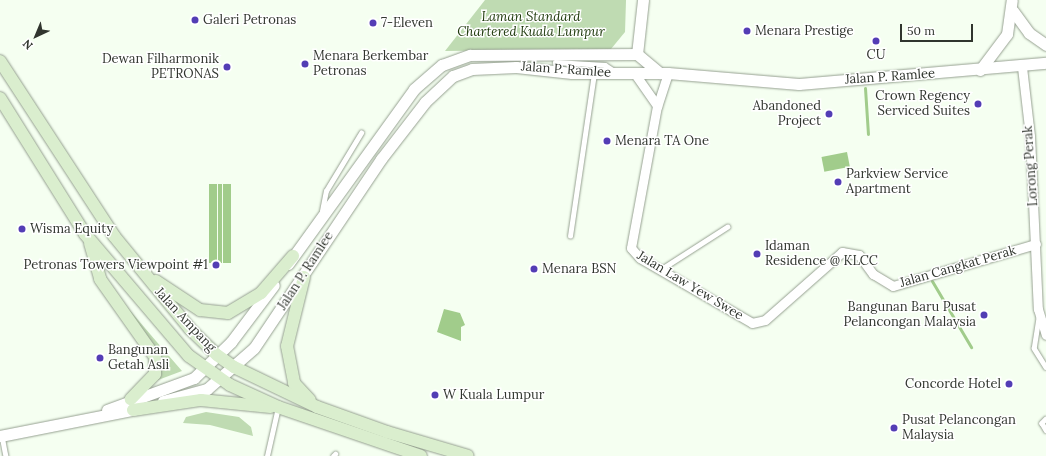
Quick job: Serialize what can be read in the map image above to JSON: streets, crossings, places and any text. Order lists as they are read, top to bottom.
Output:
{
  "streets": {
    "main road": ["Jalan Ampang"],
    "street": [
      "Jalan P. Ramlee",
      "Lorong Perak",
      "Jalan Cangkat Perak",
      "Jalan Law Yew Swee"
    ]
  },
  "crossings": [
    ["Jalan P. Ramlee", "Lorong Perak"],
    ["Jalan P. Ramlee", "Jalan Law Yew Swee"],
    ["Jalan P. Ramlee", "Jalan Ampang"],
    ["Lorong Perak", "Jalan Cangkat Perak"],
    ["Jalan Cangkat Perak", "Jalan Law Yew Swee"]
  ],
  "parks": ["Laman Standard Chartered Kuala Lumpur"],
  "places": [
    "Galeri Petronas",
    "7-Eleven",
    "Menara Prestige",
    "CU",
    "Menara Berkembar Petronas",
    "Dewan Filharmonik PETRONAS",
    "Crown Regency Serviced Suites",
    "Abandoned Project",
    "Menara TA One",
    "Parkview Service Apartment",
    "Wisma Equity",
    "Idaman Residence @ KLCC",
    "Petronas Towers Viewpoint #1",
    "Menara BSN",
    "Bangunan Baru Pusat Pelancongan Malaysia",
    "Bangunan Getah Asli",
    "Concorde Hotel",
    "W Kuala Lumpur",
    "Pusat Pelancongan Malaysia"
  ],
  "scale_bar": "50 m",
  "north": "bottom left"
}
